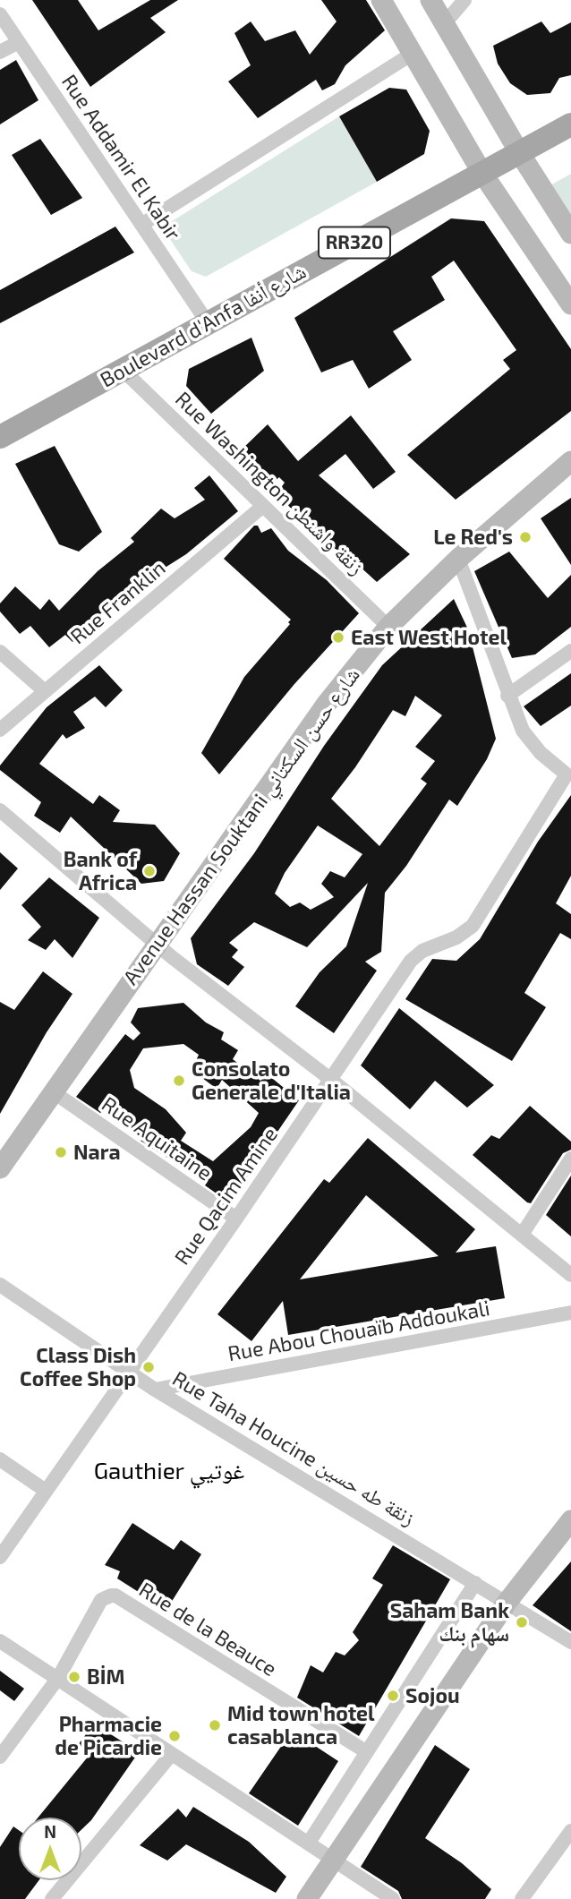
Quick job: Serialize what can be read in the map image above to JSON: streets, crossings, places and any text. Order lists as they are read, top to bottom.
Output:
{
  "streets": {
    "main road": ["RR320", "Boulevard d'Anfa شارع أنفا"],
    "street": [
      "Rue Addamir El Kabir",
      "Rue Washington زنقة واشنطن",
      "Rue Franklin",
      "Avenue Hassan Souktani شارع حسن السكتاني",
      "Rue Aquitaine",
      "Rue Qacim Amine",
      "Rue Abou Chouaïb Addoukali",
      "Rue Taha Houcine زنقة طه حسين",
      "Rue de la Beauce"
    ]
  },
  "crossings": [
    ["Rue Addamir El Kabir", "Boulevard d'Anfa شارع أنفا"],
    ["Boulevard d'Anfa شارع أنفا", "Rue Washington زنقة واشنطن"],
    ["Rue Washington زنقة واشنطن", "Rue Franklin"],
    ["Rue Washington زنقة واشنطن", "Avenue Hassan Souktani شارع حسن السكتاني"],
    ["Avenue Hassan Souktani شارع حسن السكتاني", "Rue Aquitaine"],
    ["Rue Aquitaine", "Rue Qacim Amine"],
    ["Rue Qacim Amine", "Rue Taha Houcine زنقة طه حسين"],
    ["Rue Abou Chouaïb Addoukali", "Rue Taha Houcine زنقة طه حسين"]
  ],
  "districts": ["Gauthier غوتيي"],
  "places": [
    "Le Red's",
    "East West Hotel",
    "Bank of Africa",
    "Consolato Generale d'Italia",
    "Nara",
    "Class Dish Coffee Shop",
    "Saham Bank سهام بنك",
    "BİM",
    "Sojou",
    "Mid town hotel casablanca",
    "Pharmacie de Picardie"
  ],
  "north": "top"
}
